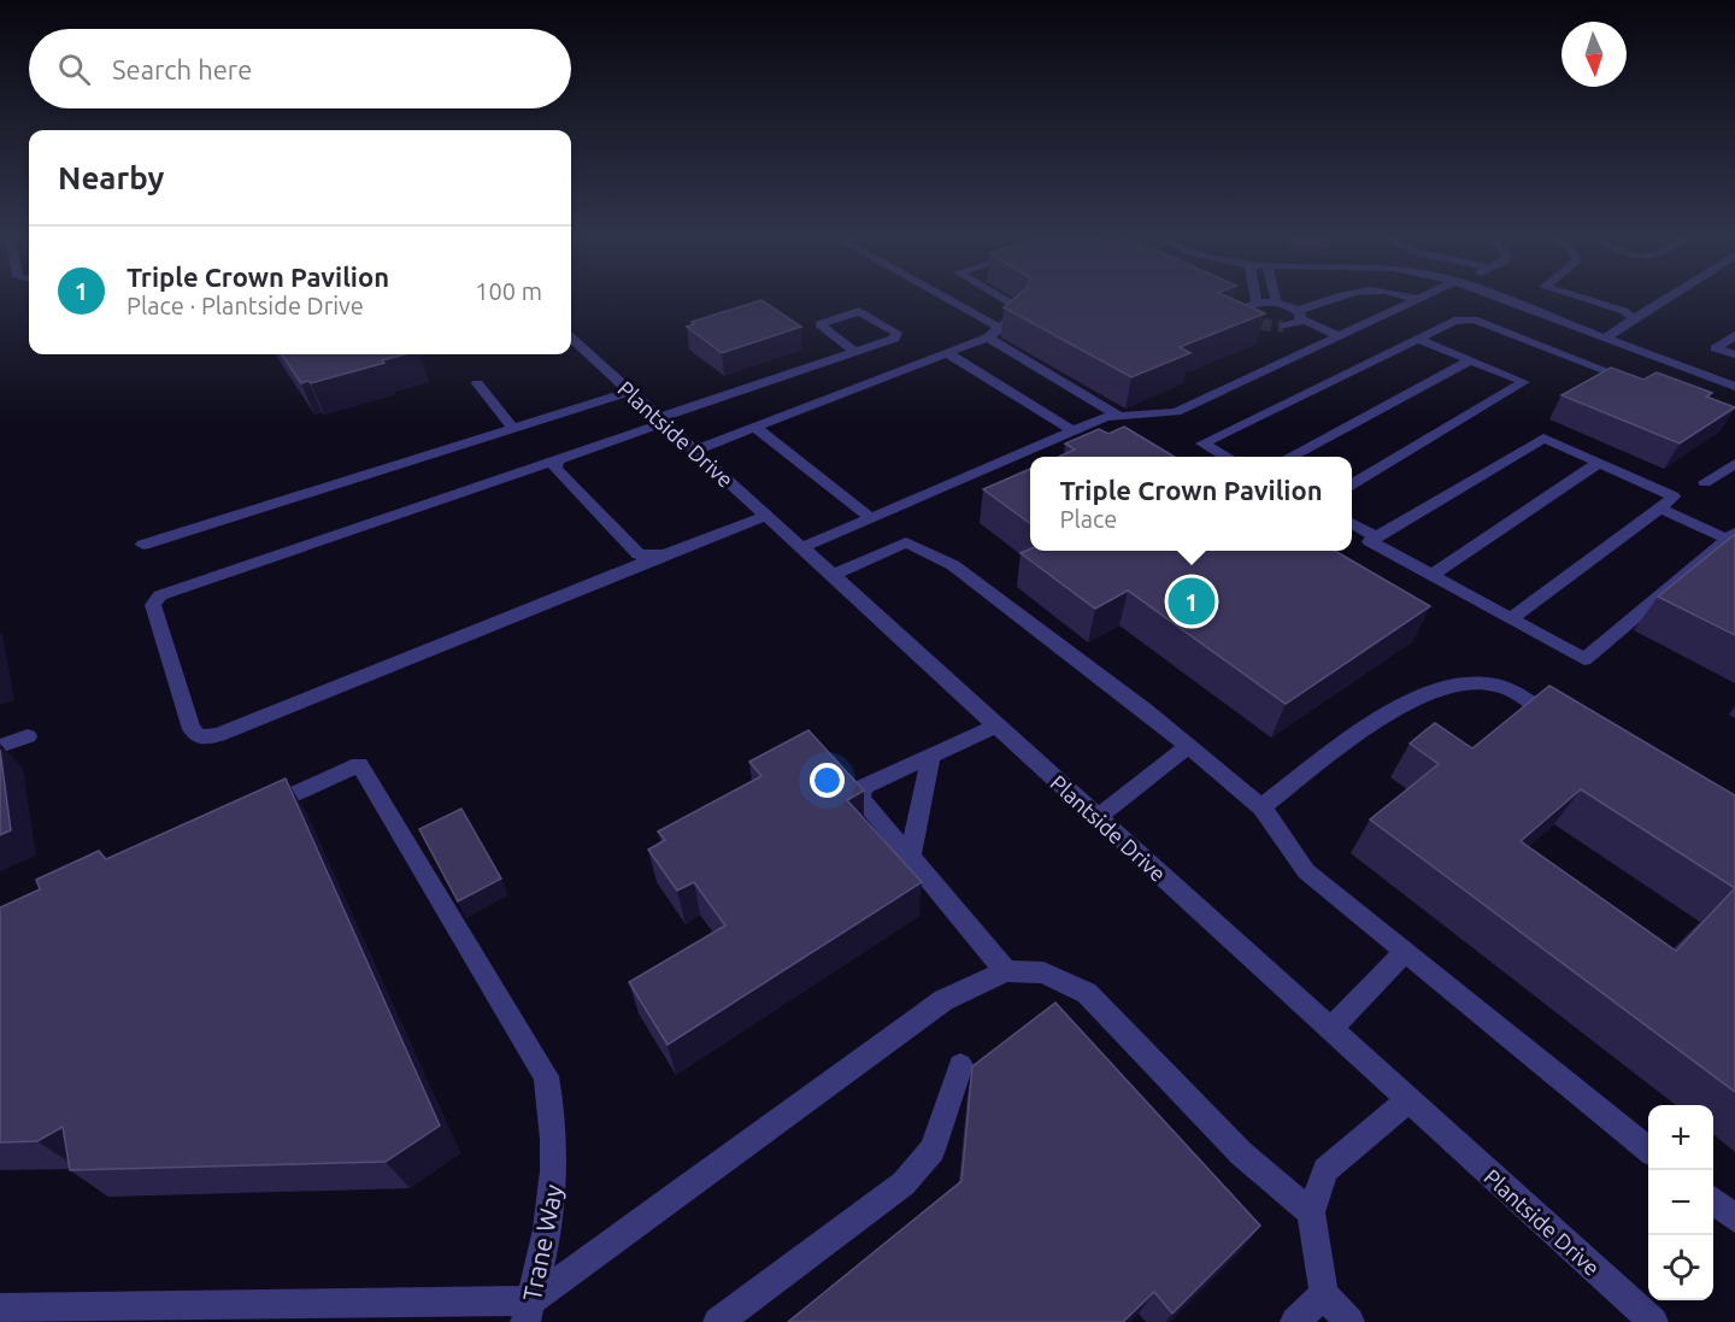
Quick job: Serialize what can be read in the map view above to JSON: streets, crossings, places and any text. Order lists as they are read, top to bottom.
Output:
{
  "streets": {
    "street": ["Plantside Drive", "Trane Way"]
  },
  "north": "bottom",
  "page": {
    "search": "Search here",
    "heading": "Nearby",
    "list": [
      {
        "mark": "1",
        "name": "Triple Crown Pavilion",
        "note": "Place · Plantside Drive",
        "value": "100 m"
      }
    ],
    "popup": ["Triple Crown Pavilion", "Place"],
    "pins": "1",
    "map_buttons": ["+", "−"]
  }
}
